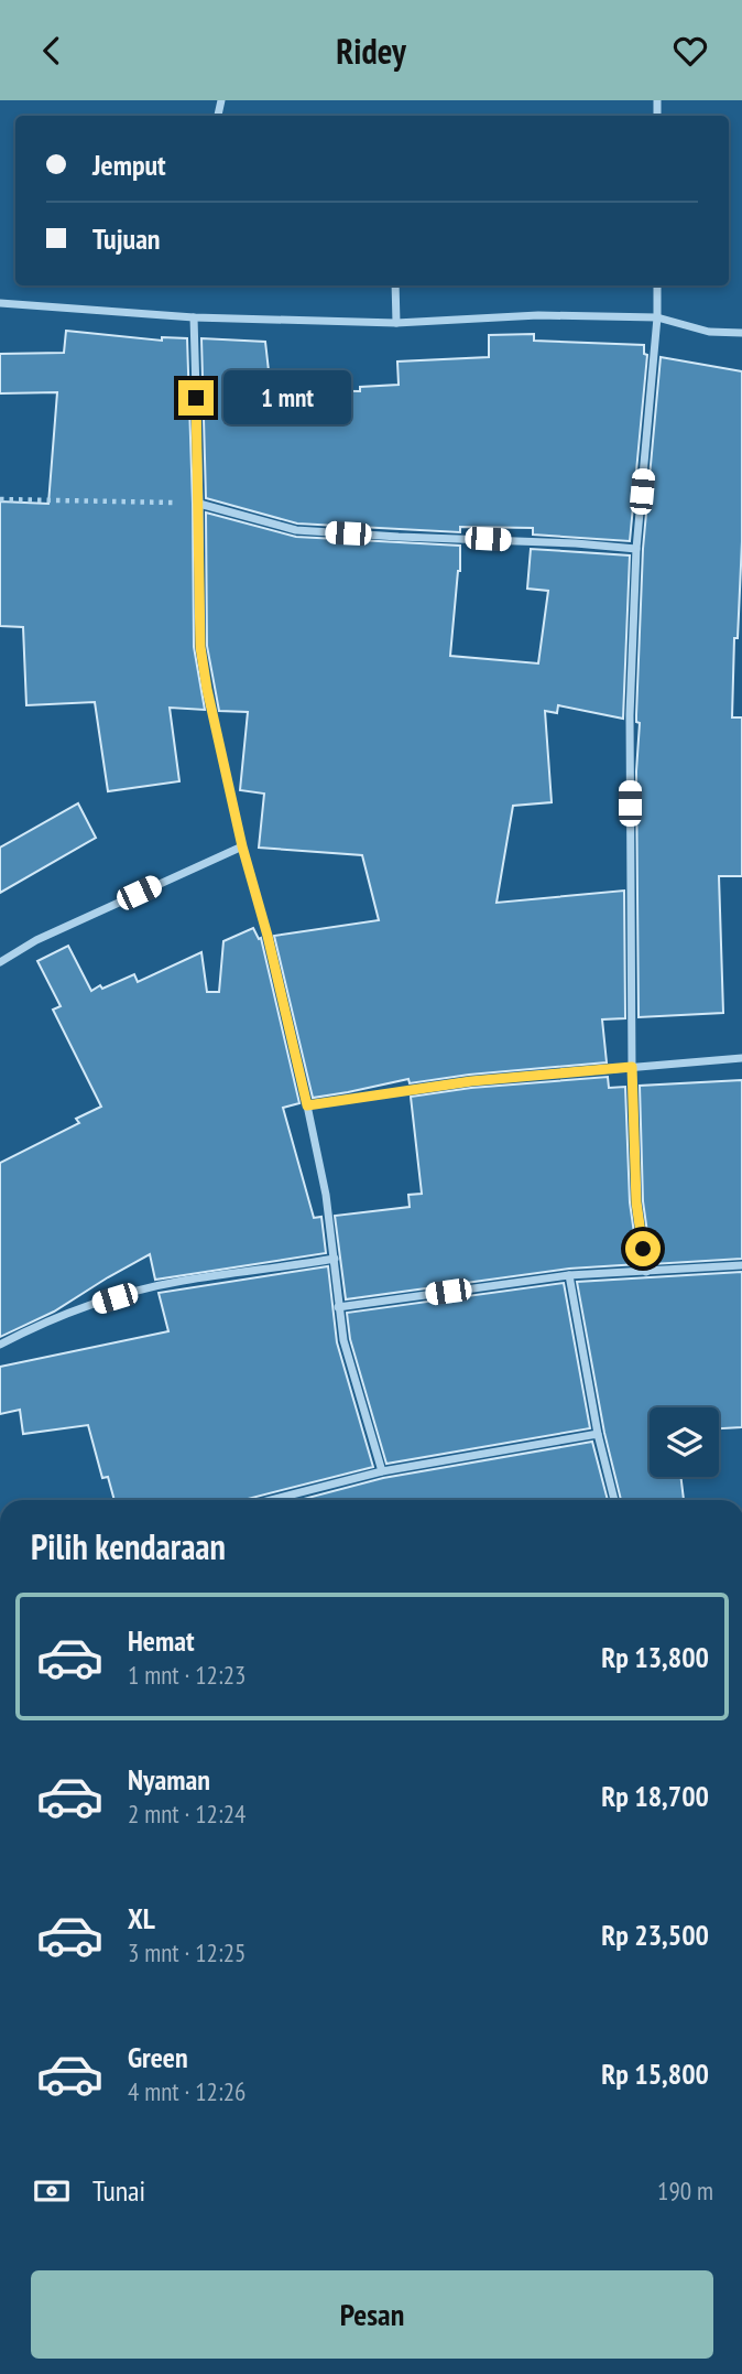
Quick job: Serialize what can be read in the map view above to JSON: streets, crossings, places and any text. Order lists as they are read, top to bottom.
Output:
{
  "page": {
    "header": "Ridey",
    "banner": ["Jemput", "Tujuan"],
    "bubble": "1 mnt",
    "heading": "Pilih kendaraan",
    "list": [
      {
        "name": "Hemat",
        "note": "1 mnt · 12:23",
        "value": "Rp 13,800"
      },
      {
        "name": "Nyaman",
        "note": "2 mnt · 12:24",
        "value": "Rp 18,700"
      },
      {
        "name": "XL",
        "note": "3 mnt · 12:25",
        "value": "Rp 23,500"
      },
      {
        "name": "Green",
        "note": "4 mnt · 12:26",
        "value": "Rp 15,800"
      }
    ],
    "pay": ["Tunai", "190 m"],
    "buttons": "Pesan"
  }
}
